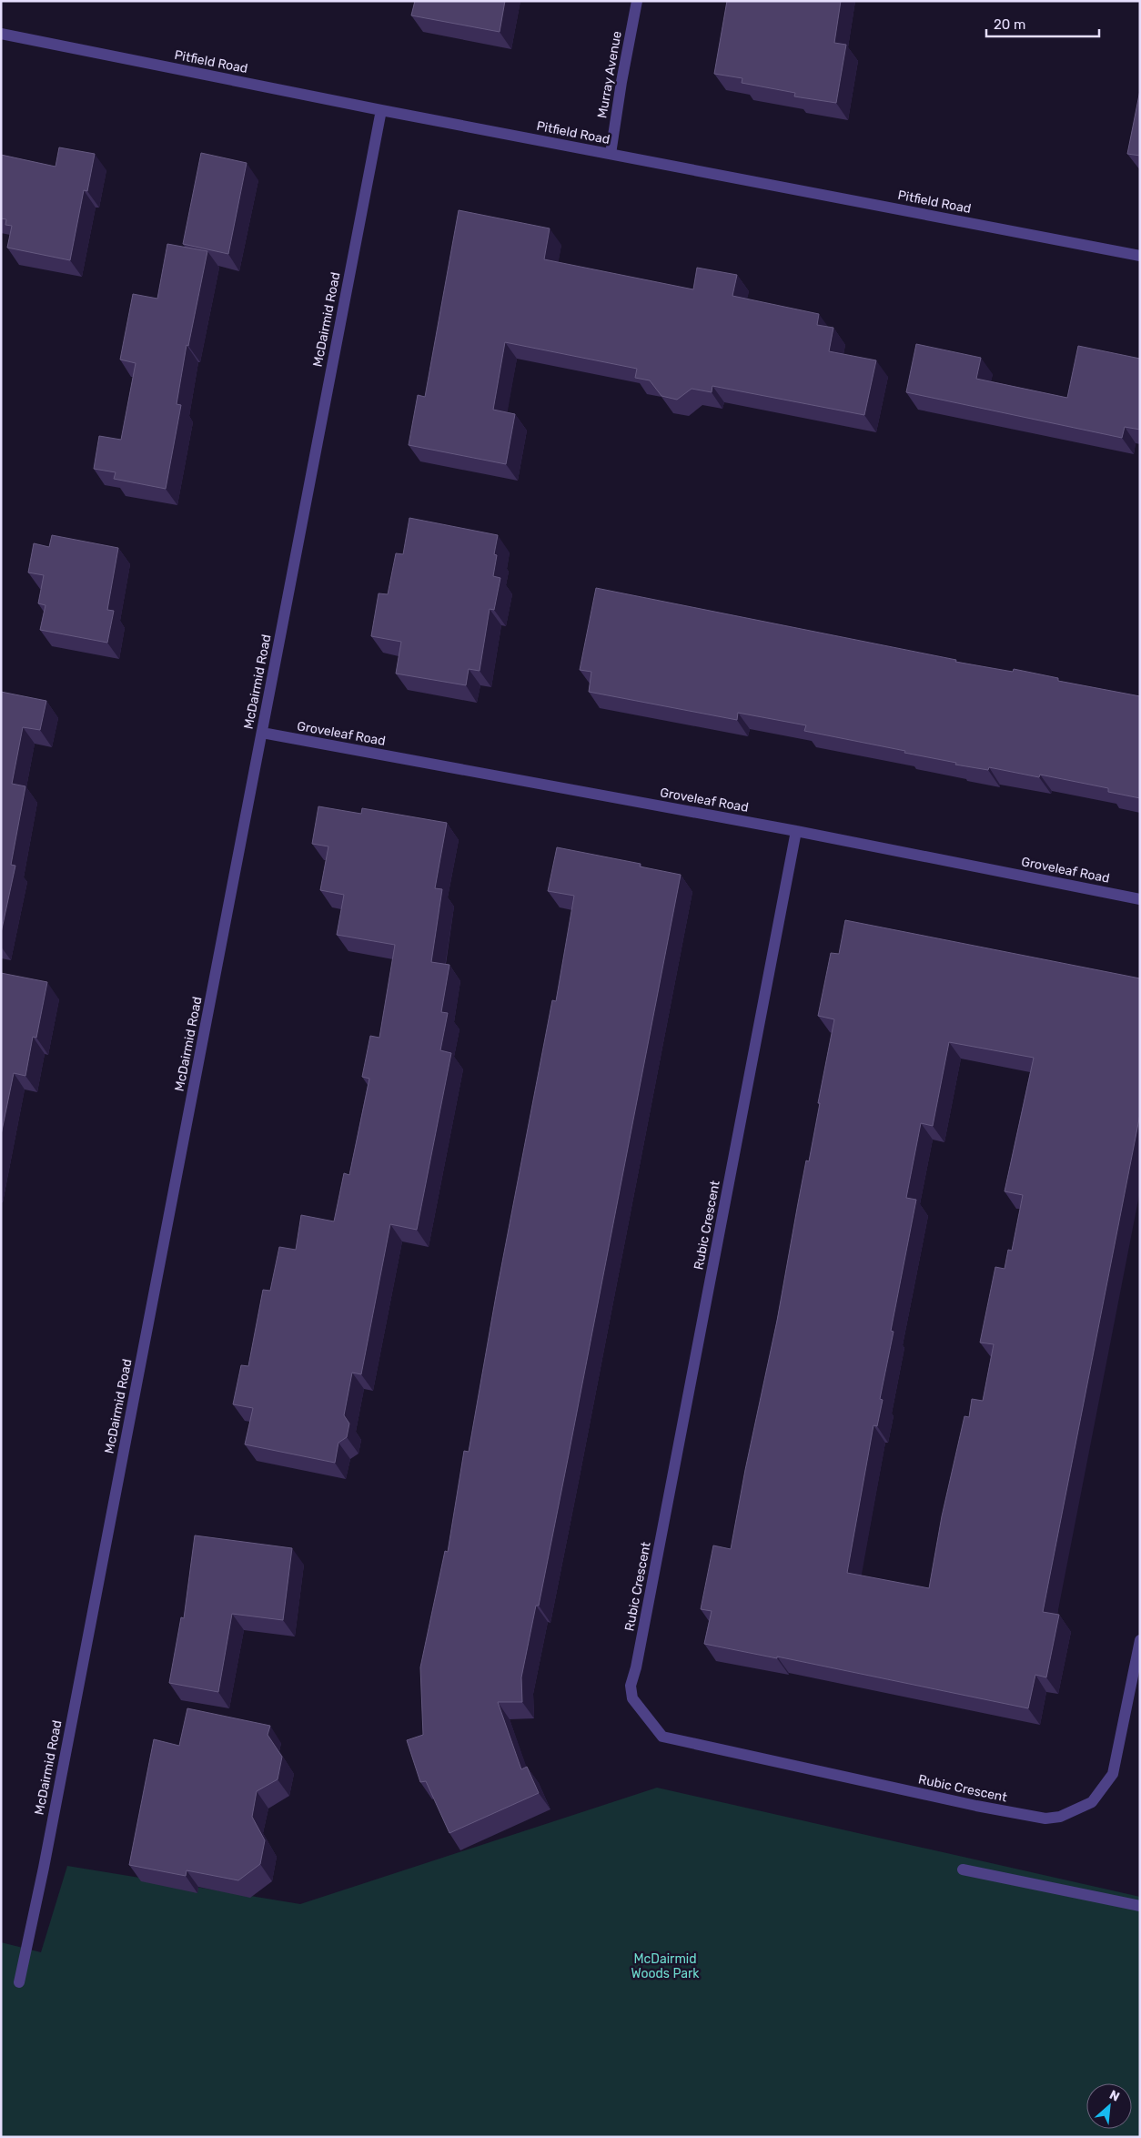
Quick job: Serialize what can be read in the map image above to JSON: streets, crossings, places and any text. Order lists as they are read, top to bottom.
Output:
{
  "streets": {
    "street": [
      "Pitfield Road",
      "Murray Avenue",
      "McDairmid Road",
      "Groveleaf Road",
      "Rubic Crescent"
    ]
  },
  "crossings": [
    ["Pitfield Road", "Murray Avenue"],
    ["Pitfield Road", "McDairmid Road"],
    ["McDairmid Road", "Groveleaf Road"],
    ["Groveleaf Road", "Rubic Crescent"]
  ],
  "parks": ["McDairmid Woods Park"],
  "scale_bar": "20 m",
  "north": "top right"
}
